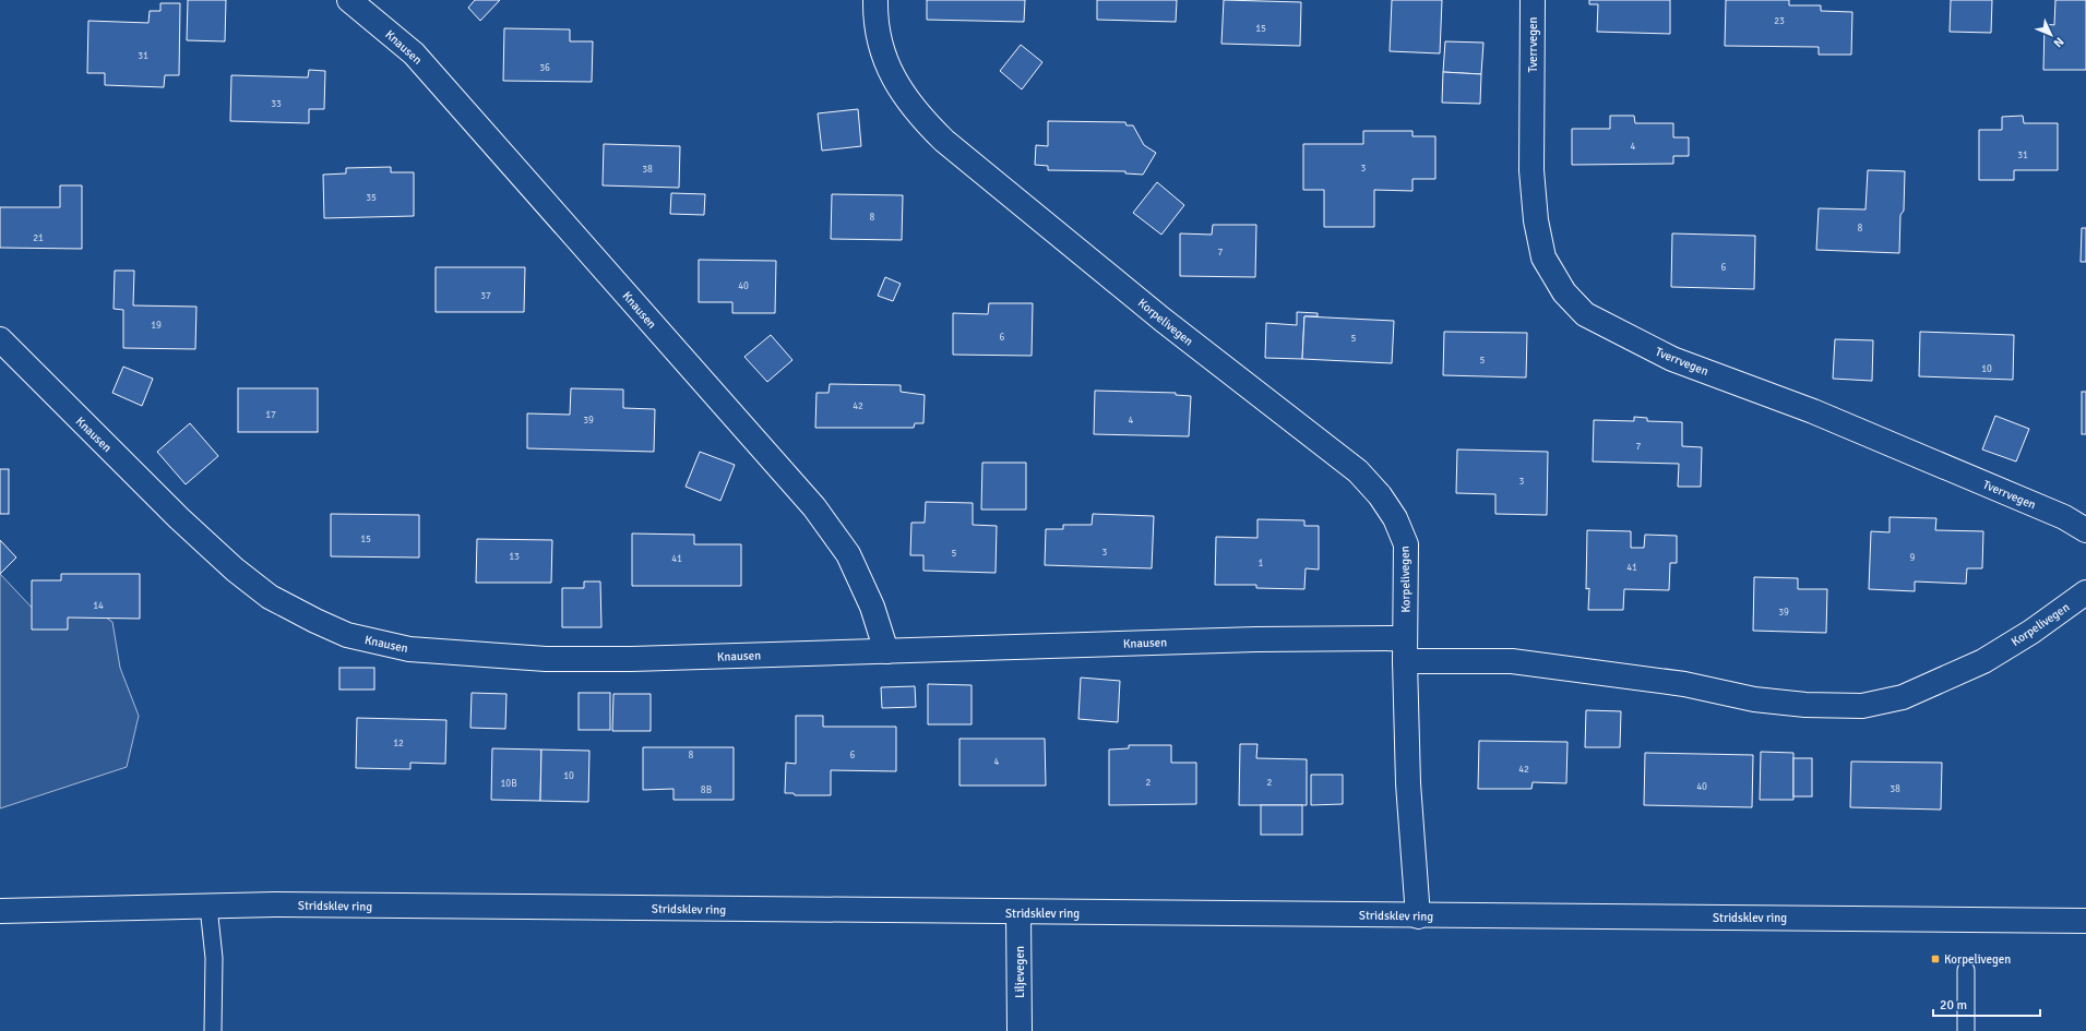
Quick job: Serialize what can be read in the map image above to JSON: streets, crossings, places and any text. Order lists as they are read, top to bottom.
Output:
{
  "streets": {
    "street": [
      "Tverrvegen",
      "Knausen",
      "Korpelivegen",
      "Stridsklev ring",
      "Liljevegen"
    ]
  },
  "crossings": [
    ["Knausen", "Korpelivegen"],
    ["Korpelivegen", "Stridsklev ring"],
    ["Stridsklev ring", "Liljevegen"]
  ],
  "places": {
    "transit": ["Korpelivegen"]
  },
  "house_numbers": [
    "23",
    "15",
    "31",
    "36",
    "33",
    "4",
    "31",
    "3",
    "38",
    "35",
    "8",
    "8",
    "21",
    "7",
    "6",
    "40",
    "37",
    "19",
    "6",
    "5",
    "5",
    "10",
    "42",
    "17",
    "39",
    "4",
    "7",
    "3",
    "15",
    "3",
    "5",
    "13",
    "9",
    "41",
    "1",
    "41",
    "14",
    "39",
    "12",
    "8",
    "6",
    "4",
    "42",
    "10",
    "2",
    "2",
    "10B",
    "40",
    "38",
    "8B"
  ],
  "scale_bar": "20 m",
  "north": "bottom right"
}
